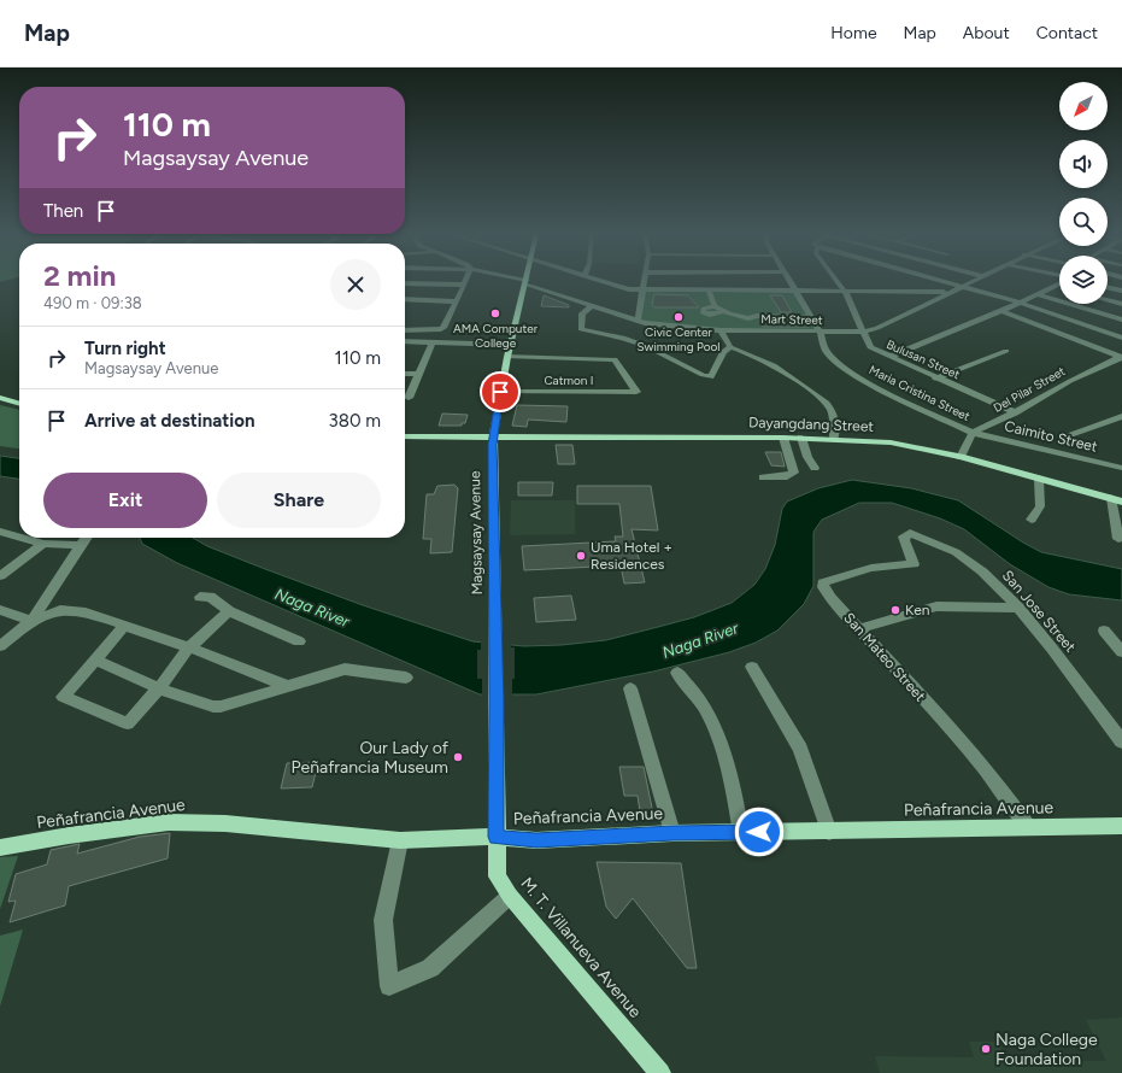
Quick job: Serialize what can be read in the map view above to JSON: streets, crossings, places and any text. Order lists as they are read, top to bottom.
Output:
{
  "streets": {
    "main road": [
      "Dayangdang Street",
      "Magsaysay Avenue",
      "Peñafrancia Avenue",
      "M. T. Villanueva Avenue"
    ],
    "street": [
      "Mart Street",
      "Bulusan Street",
      "Catmon I",
      "Del Pilar Street",
      "Maria Cristina Street",
      "Caimito Street",
      "San Jose Street",
      "San Mateo Street"
    ]
  },
  "crossings": [
    ["Mart Street", "Bulusan Street"],
    ["Mart Street", "Maria Cristina Street"],
    ["Mart Street", "Magsaysay Avenue"],
    ["Bulusan Street", "Del Pilar Street"],
    ["Catmon I", "Magsaysay Avenue"],
    ["Del Pilar Street", "Maria Cristina Street"],
    ["Del Pilar Street", "Caimito Street"],
    ["Maria Cristina Street", "Caimito Street"],
    ["Dayangdang Street", "Magsaysay Avenue"],
    ["Magsaysay Avenue", "Peñafrancia Avenue"],
    ["Magsaysay Avenue", "M. T. Villanueva Avenue"],
    ["San Jose Street", "San Mateo Street"],
    ["San Mateo Street", "Peñafrancia Avenue"],
    ["Peñafrancia Avenue", "M. T. Villanueva Avenue"]
  ],
  "water": ["Naga River"],
  "places": [
    "AMA Computer College",
    "Civic Center Swimming Pool",
    "Uma Hotel + Residences",
    "Ken",
    "Our Lady of Peñafrancia Museum",
    "Naga College Foundation"
  ],
  "north": "bottom left",
  "page": {
    "header": "Map",
    "nav": [
      "Home",
      "Map",
      "About",
      "Contact"
    ],
    "turn": ["110 m", "Magsaysay Avenue"],
    "then": "Then",
    "heading": ["2 min", "490 m · 09:38"],
    "list": [
      {
        "name": "Turn right",
        "note": "Magsaysay Avenue",
        "value": "110 m"
      },
      {
        "name": "Arrive at destination",
        "value": "380 m"
      }
    ],
    "buttons": ["Exit", "Share"]
  }
}
